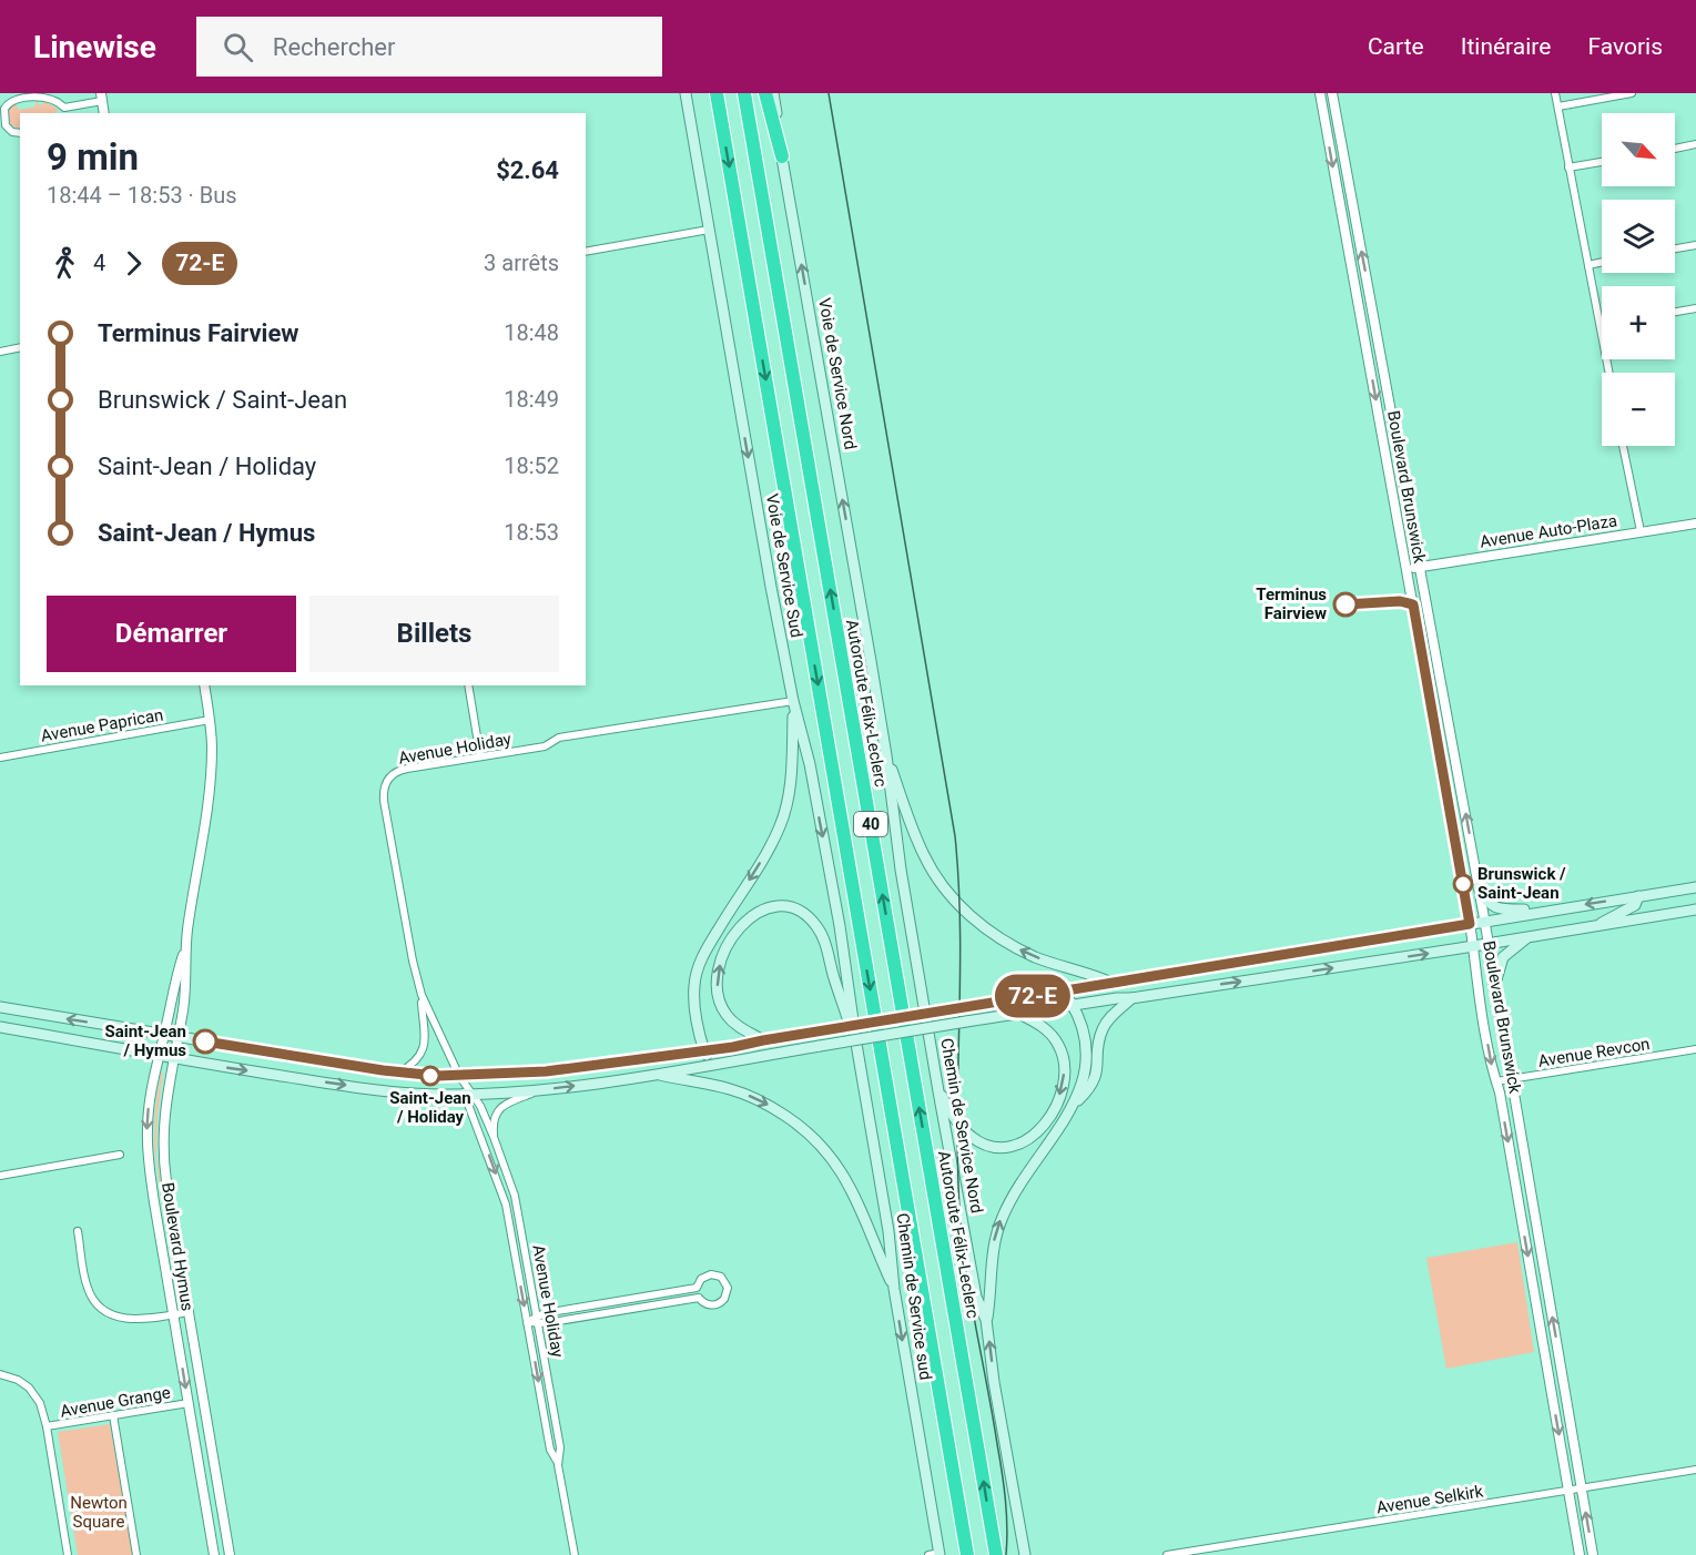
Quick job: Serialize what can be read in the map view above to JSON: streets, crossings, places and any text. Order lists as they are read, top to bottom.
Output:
{
  "streets": {
    "highway": ["Autoroute Félix-Leclerc", "40"],
    "main road": [
      "Voie de Service Nord",
      "Voie de Service Sud",
      "Chemin de Service Nord",
      "Chemin de Service sud"
    ],
    "street": [
      "Boulevard Brunswick",
      "Avenue Auto-Plaza",
      "Avenue Paprican",
      "Avenue Holiday",
      "Avenue Revcon",
      "Boulevard Hymus",
      "Avenue Grange",
      "Avenue Selkirk"
    ]
  },
  "crossings": [
    ["Voie de Service Nord", "Chemin de Service Nord"],
    ["Boulevard Brunswick", "Avenue Auto-Plaza"],
    ["Boulevard Brunswick", "Avenue Revcon"],
    ["Boulevard Brunswick", "Avenue Selkirk"],
    ["Voie de Service Sud", "Avenue Holiday"],
    ["Voie de Service Sud", "Chemin de Service sud"],
    ["Avenue Paprican", "Boulevard Hymus"],
    ["Boulevard Hymus", "Avenue Grange"]
  ],
  "one_way": ["Voie de Service Nord", "Voie de Service Sud", "Chemin de Service sud"],
  "parks": ["Newton Square"],
  "places": [
    "Terminus Fairview",
    "Brunswick / Saint-Jean",
    "Saint-Jean / Hymus",
    "Saint-Jean / Holiday"
  ],
  "lines": ["bus line 72-E"],
  "north": "bottom right",
  "page": {
    "header": "Linewise",
    "search": "Rechercher",
    "nav": ["Carte", "Itinéraire", "Favoris"],
    "on_map": "72-E",
    "map_buttons": ["+", "−"],
    "heading": ["9 min", "18:44 – 18:53 · Bus", "$2.64"],
    "legs": ["4", "72-E", "3 arrêts"],
    "list": [
      {
        "name": "Terminus Fairview",
        "value": "18:48"
      },
      {
        "name": "Brunswick / Saint-Jean",
        "value": "18:49"
      },
      {
        "name": "Saint-Jean / Holiday",
        "value": "18:52"
      },
      {
        "name": "Saint-Jean / Hymus",
        "value": "18:53"
      }
    ],
    "buttons": ["Démarrer", "Billets"]
  }
}
